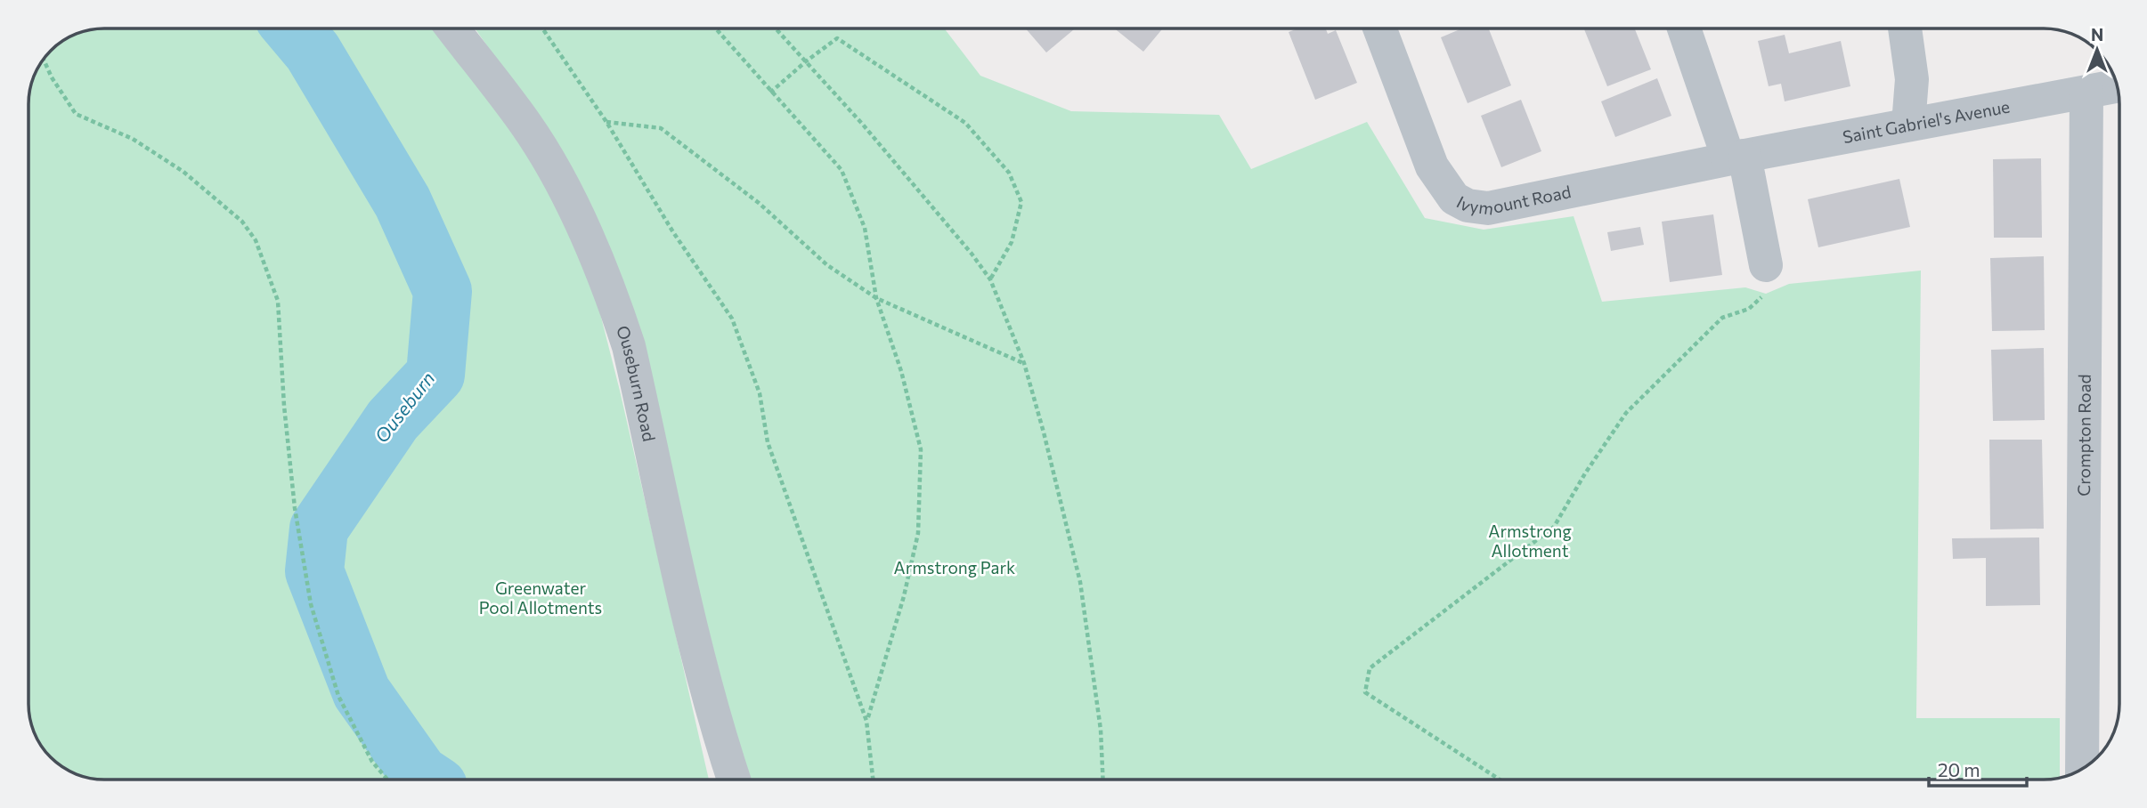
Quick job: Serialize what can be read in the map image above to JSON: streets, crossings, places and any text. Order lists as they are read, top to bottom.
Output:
{
  "streets": {
    "street": [
      "Saint Gabriel's Avenue",
      "Ivymount Road",
      "Ouseburn Road",
      "Crompton Road"
    ]
  },
  "crossings": [
    ["Saint Gabriel's Avenue", "Ivymount Road"],
    ["Saint Gabriel's Avenue", "Crompton Road"]
  ],
  "water": ["Ouseburn"],
  "parks": ["Armstrong Allotment", "Armstrong Park", "Greenwater Pool Allotments"],
  "scale_bar": "20 m",
  "north": "top"
}
